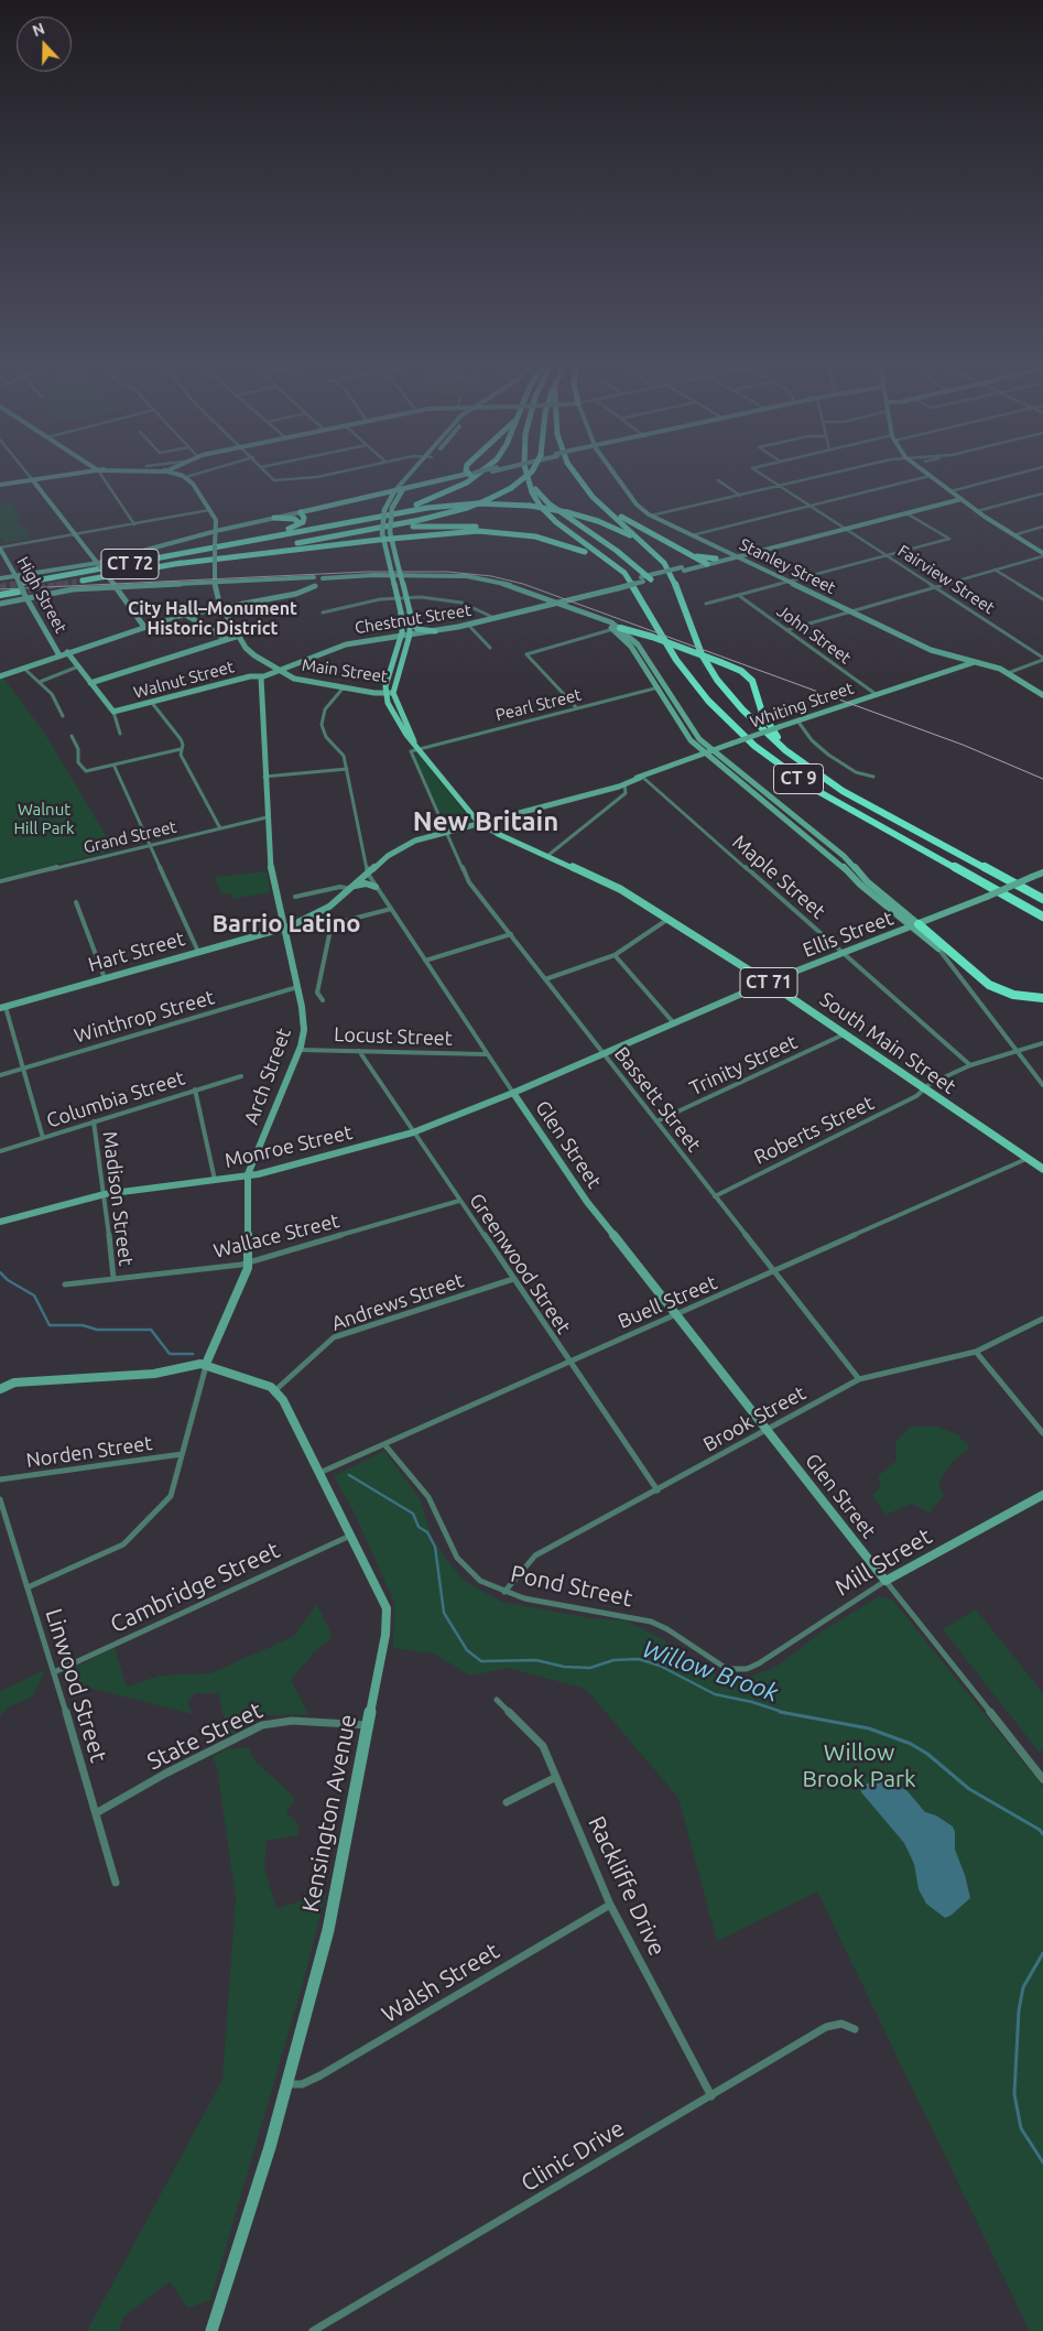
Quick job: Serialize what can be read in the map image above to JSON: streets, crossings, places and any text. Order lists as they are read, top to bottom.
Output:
{
  "streets": {
    "highway": ["CT 72", "CT 9"],
    "main road": ["CT 71", "South Main Street"],
    "street": [
      "Stanley Street",
      "Fairview Street",
      "High Street",
      "Chestnut Street",
      "John Street",
      "Main Street",
      "Walnut Street",
      "Pearl Street",
      "Whiting Street",
      "Grand Street",
      "Maple Street",
      "Ellis Street",
      "Hart Street",
      "Winthrop Street",
      "Locust Street",
      "Trinity Street",
      "Arch Street",
      "Columbia Street",
      "Bassett Street",
      "Roberts Street",
      "Glen Street",
      "Monroe Street",
      "Madison Street",
      "Wallace Street",
      "Greenwood Street",
      "Andrews Street",
      "Buell Street",
      "Brook Street",
      "Norden Street",
      "Mill Street",
      "Pond Street",
      "Cambridge Street",
      "Linwood Street",
      "State Street",
      "Kensington Avenue",
      "Rackliffe Drive",
      "Walsh Street",
      "Clinic Drive"
    ]
  },
  "crossings": [
    ["Stanley Street", "Chestnut Street"],
    ["Stanley Street", "Whiting Street"],
    ["Fairview Street", "Chestnut Street"],
    ["Chestnut Street", "Main Street"],
    ["Chestnut Street", "CT 71"],
    ["John Street", "Whiting Street"],
    ["Main Street", "CT 71"],
    ["Main Street", "Glen Street"],
    ["Walnut Street", "Arch Street"],
    ["Pearl Street", "CT 71"],
    ["Pearl Street", "Bassett Street"],
    ["Whiting Street", "Maple Street"],
    ["Whiting Street", "Hart Street"],
    ["Whiting Street", "CT 71"],
    ["Whiting Street", "South Main Street"],
    ["Whiting Street", "Bassett Street"],
    ["Whiting Street", "Glen Street"],
    ["Grand Street", "Arch Street"],
    ["Maple Street", "Ellis Street"],
    ["Maple Street", "Roberts Street"],
    ["Ellis Street", "South Main Street"],
    ["Ellis Street", "Bassett Street"],
    ["Ellis Street", "Glen Street"],
    ["Ellis Street", "Monroe Street"],
    ["Hart Street", "Arch Street"],
    ["Hart Street", "Glen Street"],
    ["CT 71", "South Main Street"],
    ["CT 71", "Bassett Street"],
    ["Winthrop Street", "Arch Street"],
    ["Locust Street", "Arch Street"],
    ["Locust Street", "Glen Street"],
    ["Locust Street", "Greenwood Street"],
    ["South Main Street", "Trinity Street"],
    ["South Main Street", "Roberts Street"],
    ["South Main Street", "Buell Street"],
    ["Trinity Street", "Bassett Street"],
    ["Arch Street", "Monroe Street"],
    ["Arch Street", "Wallace Street"],
    ["Columbia Street", "Madison Street"],
    ["Bassett Street", "Roberts Street"],
    ["Bassett Street", "Buell Street"],
    ["Bassett Street", "Brook Street"],
    ["Glen Street", "Monroe Street"],
    ["Glen Street", "Buell Street"],
    ["Glen Street", "Brook Street"],
    ["Glen Street", "Mill Street"],
    ["Monroe Street", "Madison Street"],
    ["Monroe Street", "Greenwood Street"],
    ["Madison Street", "Wallace Street"],
    ["Wallace Street", "Greenwood Street"],
    ["Greenwood Street", "Andrews Street"],
    ["Greenwood Street", "Buell Street"],
    ["Greenwood Street", "Brook Street"],
    ["Andrews Street", "Kensington Avenue"],
    ["Buell Street", "Pond Street"],
    ["Buell Street", "Kensington Avenue"],
    ["Brook Street", "Pond Street"],
    ["Mill Street", "Pond Street"],
    ["Cambridge Street", "Linwood Street"],
    ["Cambridge Street", "Kensington Avenue"],
    ["Linwood Street", "State Street"],
    ["State Street", "Kensington Avenue"],
    ["Kensington Avenue", "Walsh Street"],
    ["Rackliffe Drive", "Walsh Street"],
    ["Rackliffe Drive", "Clinic Drive"]
  ],
  "districts": ["City Hall–Monument Historic District", "New Britain", "Barrio Latino"],
  "water": ["Willow Brook"],
  "parks": ["Walnut Hill Park", "Willow Brook Park"],
  "north": "top"
}
